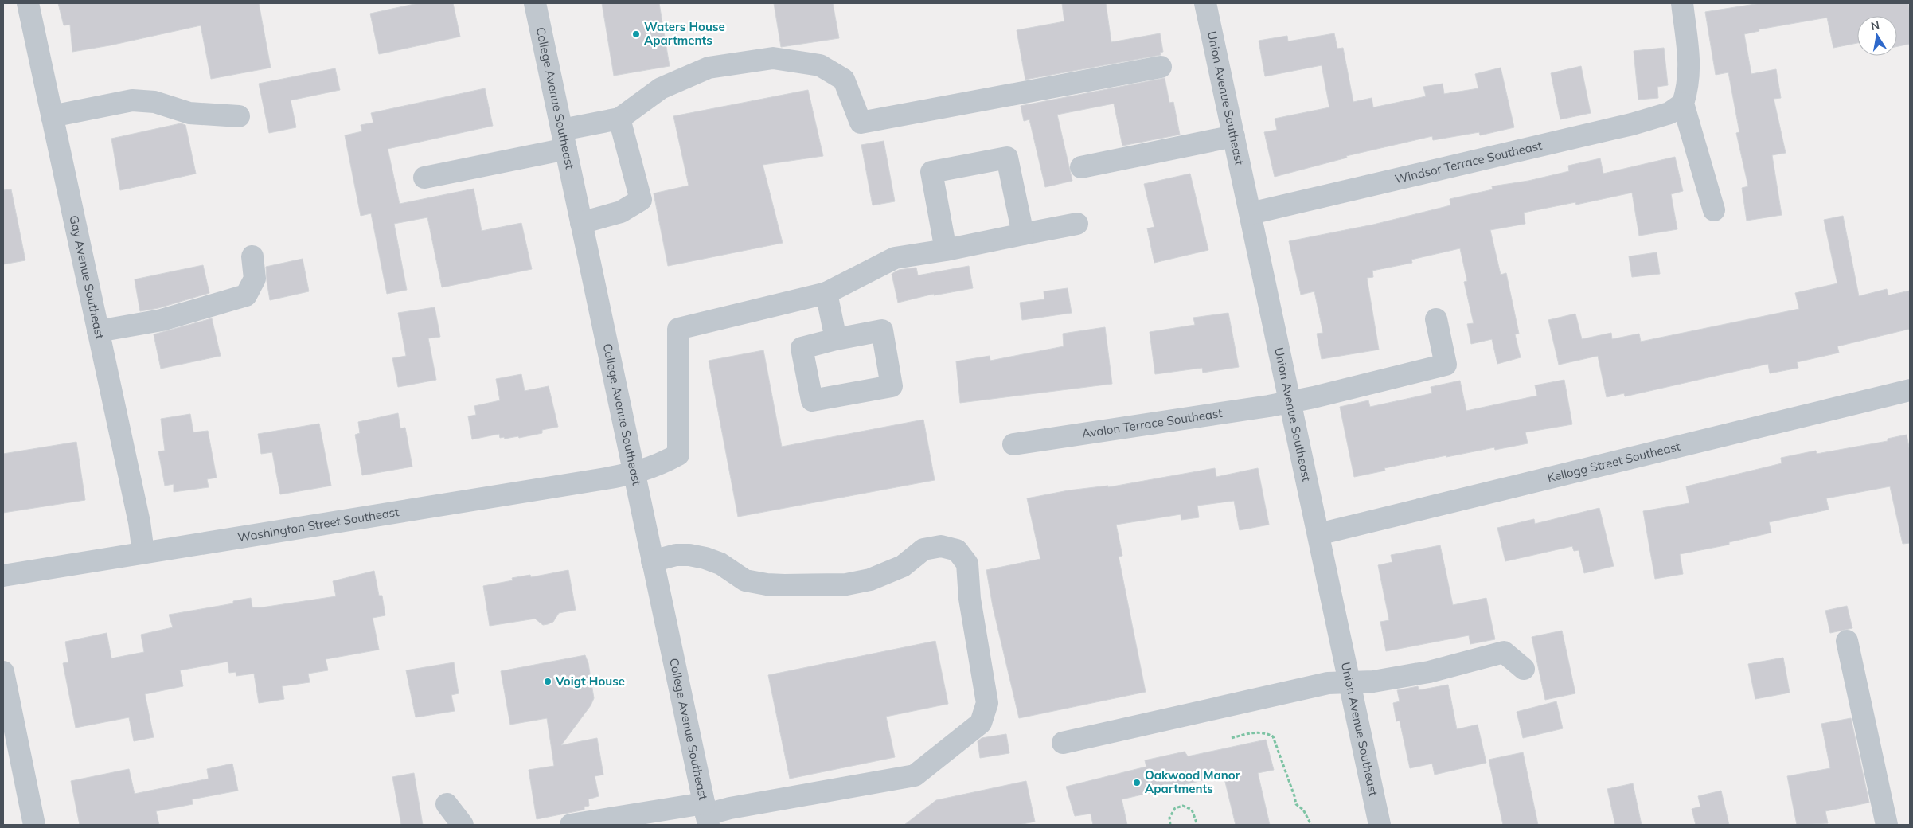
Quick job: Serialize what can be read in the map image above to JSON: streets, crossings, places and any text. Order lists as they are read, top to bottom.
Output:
{
  "streets": {
    "street": [
      "College Avenue Southeast",
      "Union Avenue Southeast",
      "Windsor Terrace Southeast",
      "Gay Avenue Southeast",
      "Avalon Terrace Southeast",
      "Kellogg Street Southeast",
      "Washington Street Southeast"
    ]
  },
  "crossings": [
    ["College Avenue Southeast", "Washington Street Southeast"],
    ["Union Avenue Southeast", "Windsor Terrace Southeast"],
    ["Union Avenue Southeast", "Avalon Terrace Southeast"],
    ["Union Avenue Southeast", "Kellogg Street Southeast"],
    ["Gay Avenue Southeast", "Washington Street Southeast"]
  ],
  "places": ["Waters House Apartments", "Voigt House", "Oakwood Manor Apartments"],
  "north": "top"
}
